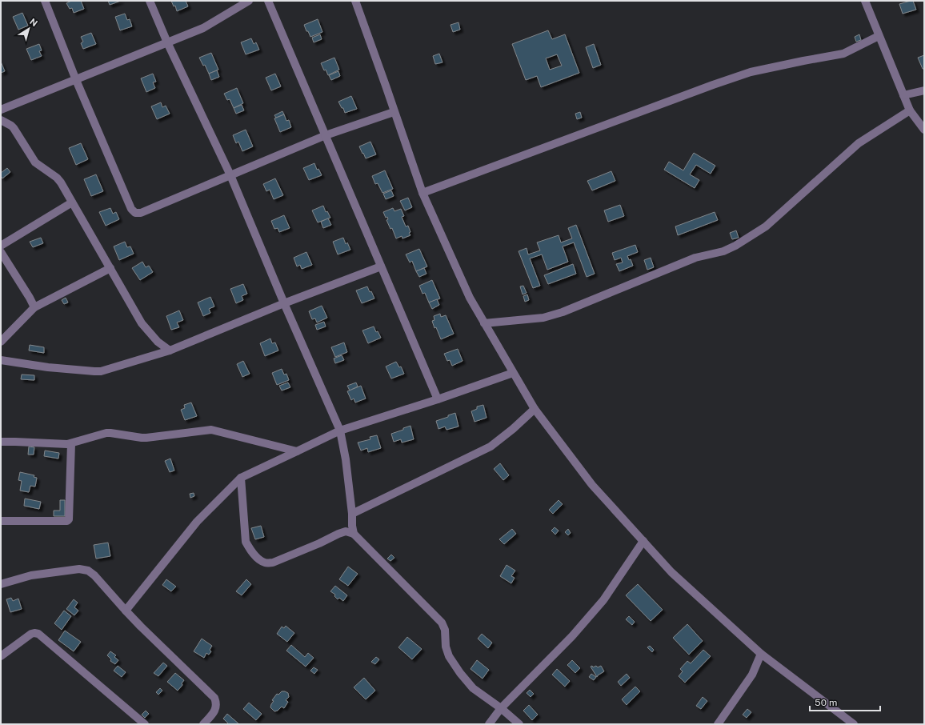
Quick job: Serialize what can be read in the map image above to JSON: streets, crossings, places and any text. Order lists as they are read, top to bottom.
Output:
{
  "scale_bar": "50 m",
  "north": "top right"
}
